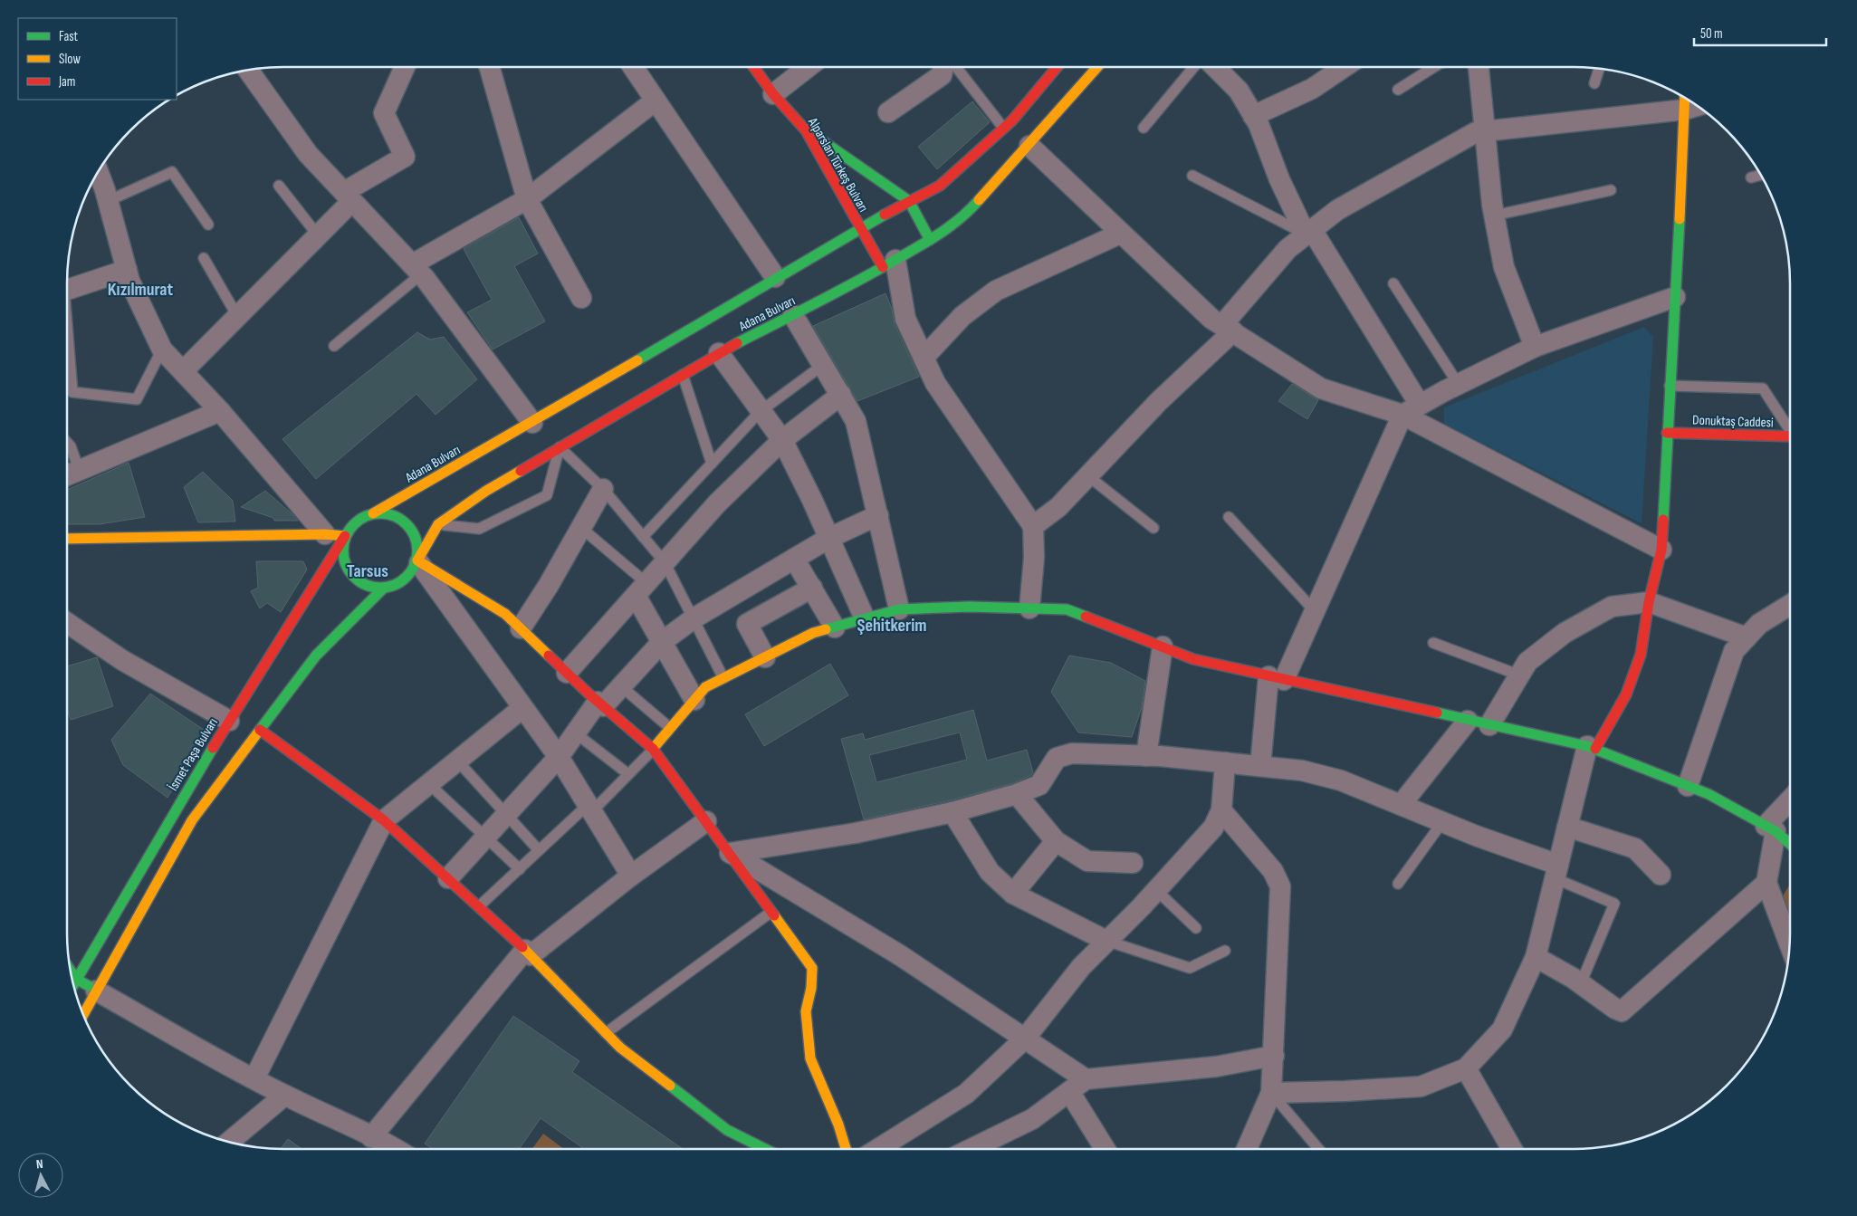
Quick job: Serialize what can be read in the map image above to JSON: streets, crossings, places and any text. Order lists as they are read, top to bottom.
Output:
{
  "streets": {
    "main road": [
      "Alparslan Türkeş Bulvarı",
      "Adana Bulvarı",
      "Donuktaş Caddesi",
      "İsmet Paşa Bulvarı"
    ]
  },
  "crossings": [
    ["Alparslan Türkeş Bulvarı", "Adana Bulvarı"],
    ["Adana Bulvarı", "İsmet Paşa Bulvarı"]
  ],
  "districts": ["Kızılmurat", "Tarsus", "Şehitkerim"],
  "legend": ["Fast", "Slow", "Jam"],
  "scale_bar": "50 m",
  "north": "top"
}
